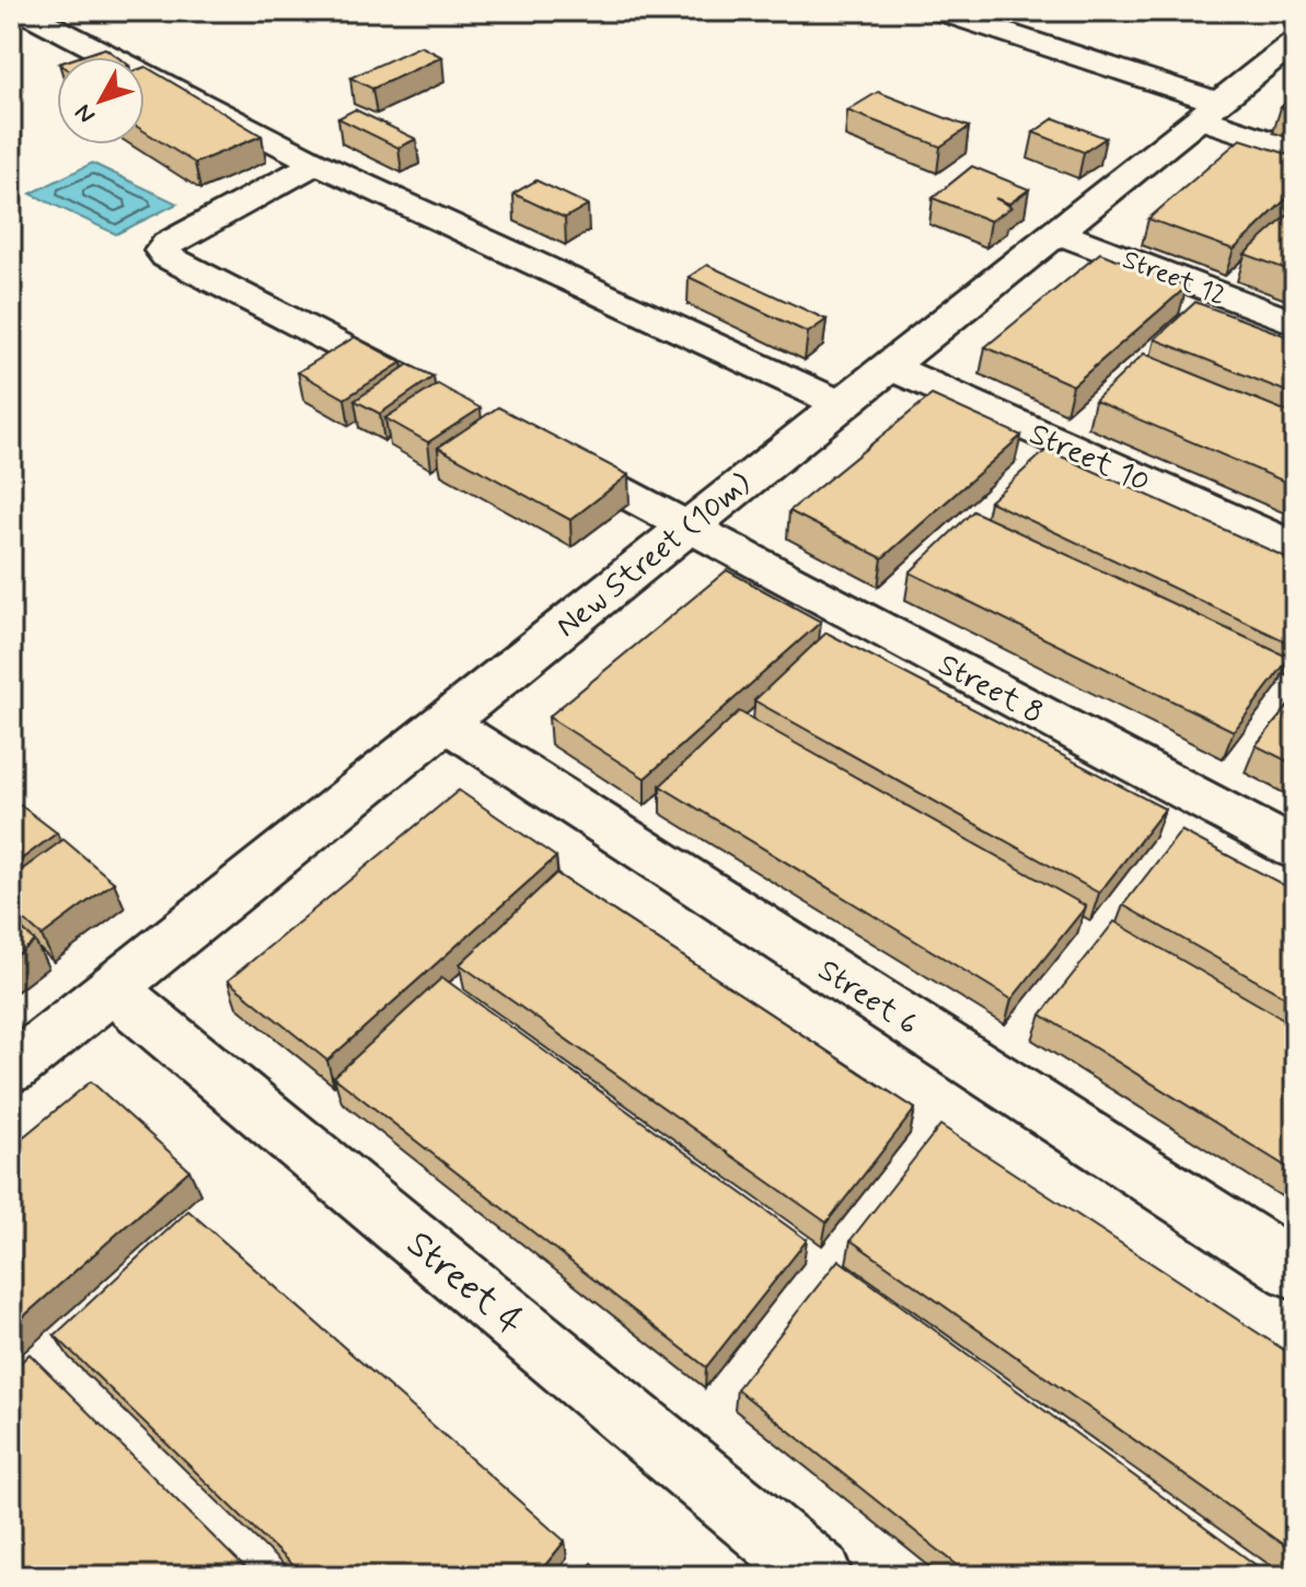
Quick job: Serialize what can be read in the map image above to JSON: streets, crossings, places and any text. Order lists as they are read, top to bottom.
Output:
{
  "streets": {
    "street": [
      "Street 12",
      "Street 10",
      "New Street (10m)",
      "Street 8",
      "Street 6",
      "Street 4"
    ]
  },
  "crossings": [
    ["Street 12", "New Street (10m)"],
    ["Street 10", "New Street (10m)"],
    ["New Street (10m)", "Street 8"],
    ["New Street (10m)", "Street 6"],
    ["New Street (10m)", "Street 4"]
  ],
  "north": "bottom left"
}
